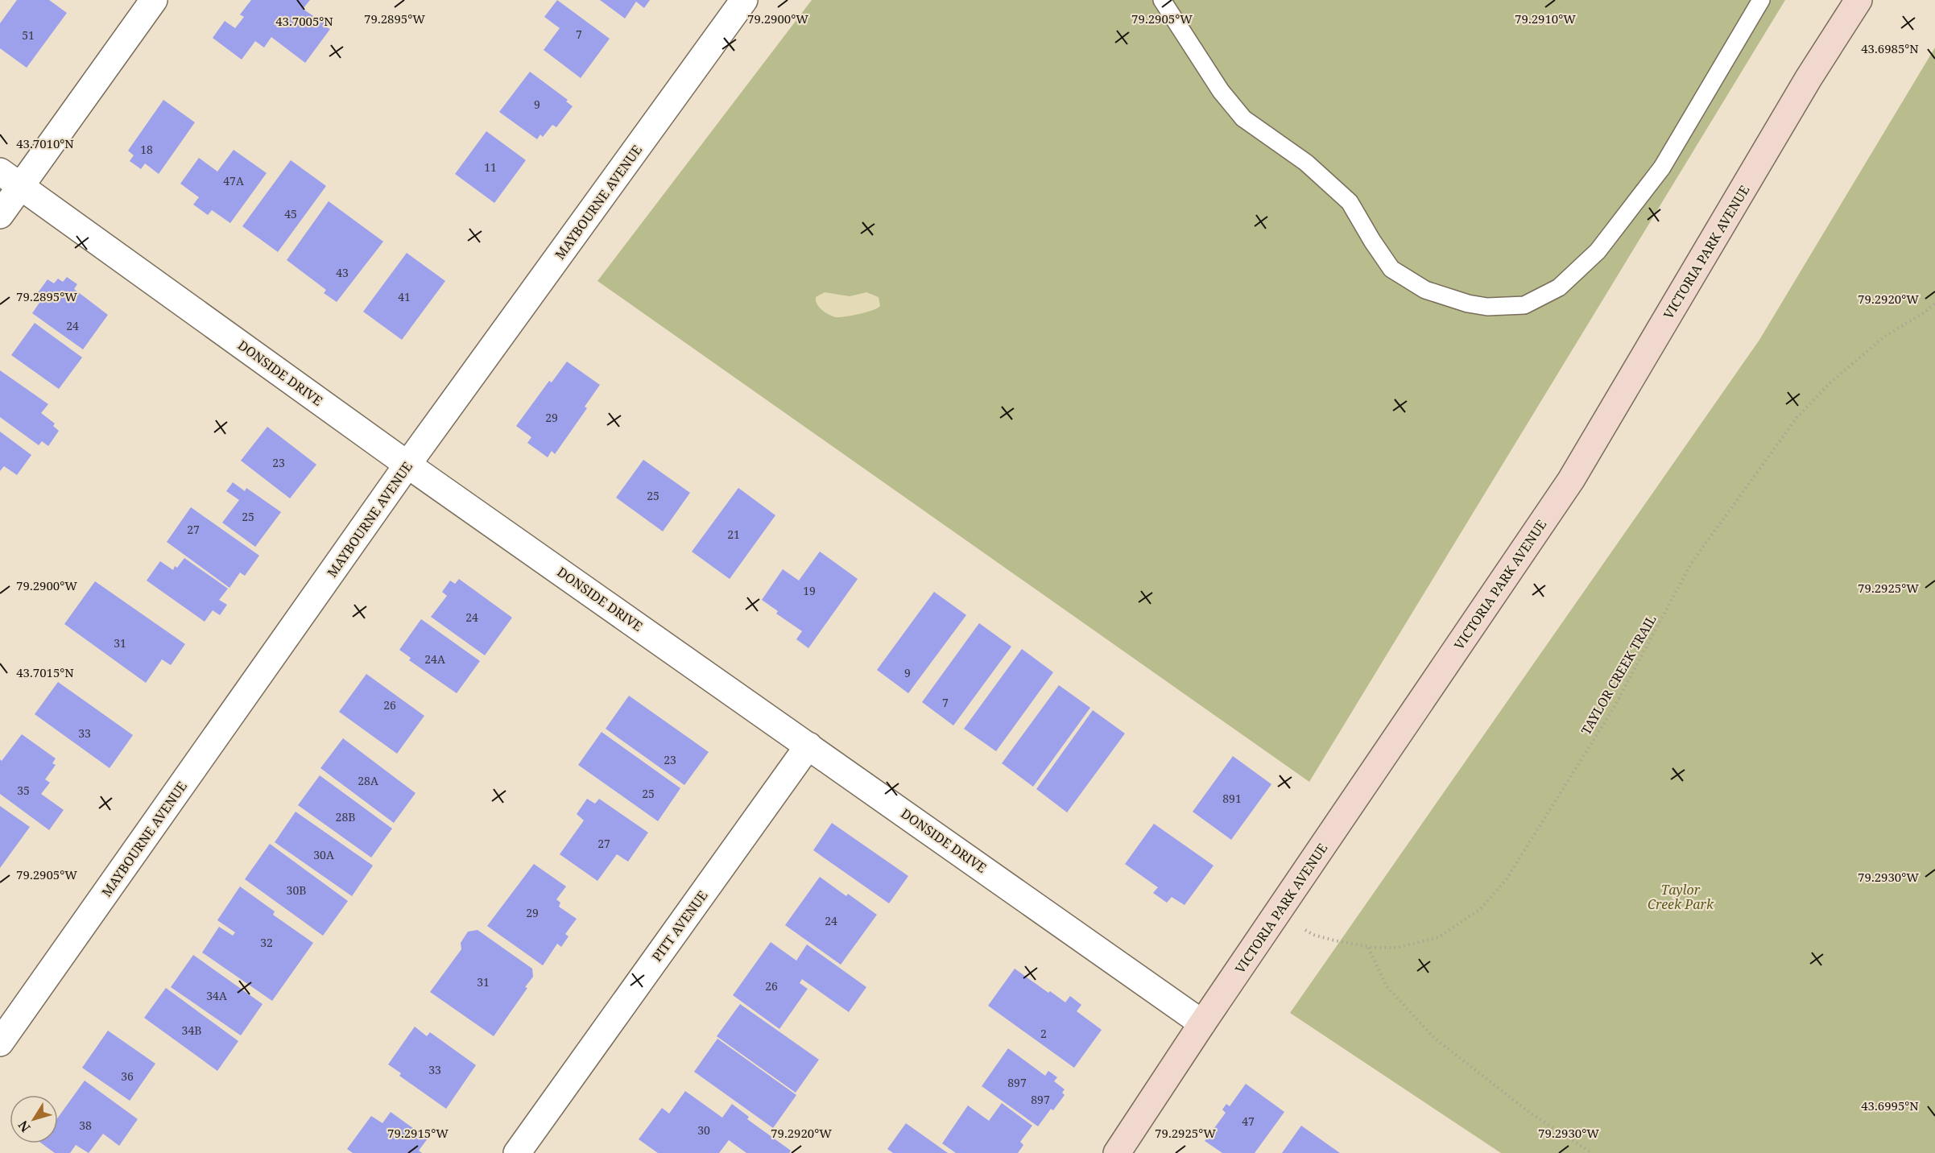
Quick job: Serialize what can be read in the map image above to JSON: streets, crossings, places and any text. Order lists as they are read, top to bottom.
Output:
{
  "streets": {
    "main road": ["VICTORIA PARK AVENUE"],
    "street": ["MAYBOURNE AVENUE", "DONSIDE DRIVE", "PITT AVENUE"],
    "path": ["TAYLOR CREEK TRAIL"]
  },
  "crossings": [
    ["MAYBOURNE AVENUE", "DONSIDE DRIVE"],
    ["VICTORIA PARK AVENUE", "DONSIDE DRIVE"],
    ["VICTORIA PARK AVENUE", "TAYLOR CREEK TRAIL"],
    ["DONSIDE DRIVE", "PITT AVENUE"]
  ],
  "parks": ["Taylor Creek Park"],
  "house_numbers": [
    "7",
    "51",
    "9",
    "18",
    "11",
    "47A",
    "45",
    "43",
    "41",
    "24",
    "29",
    "23",
    "25",
    "25",
    "27",
    "21",
    "19",
    "24",
    "31",
    "24A",
    "9",
    "7",
    "26",
    "33",
    "23",
    "28A",
    "35",
    "25",
    "891",
    "28B",
    "27",
    "30A",
    "30B",
    "29",
    "24",
    "32",
    "31",
    "26",
    "34A",
    "34B",
    "2",
    "33",
    "36",
    "897",
    "897",
    "47",
    "38",
    "30"
  ],
  "north": "bottom left",
  "coordinates": [
    "79.2895°W",
    "79.2900°W",
    "79.2905°W",
    "79.2910°W",
    "43.7005°N",
    "43.6985°N",
    "43.7010°N",
    "79.2920°W",
    "79.2925°W",
    "43.7015°N",
    "79.2930°W",
    "43.6995°N",
    "79.2915°W"
  ]
}
